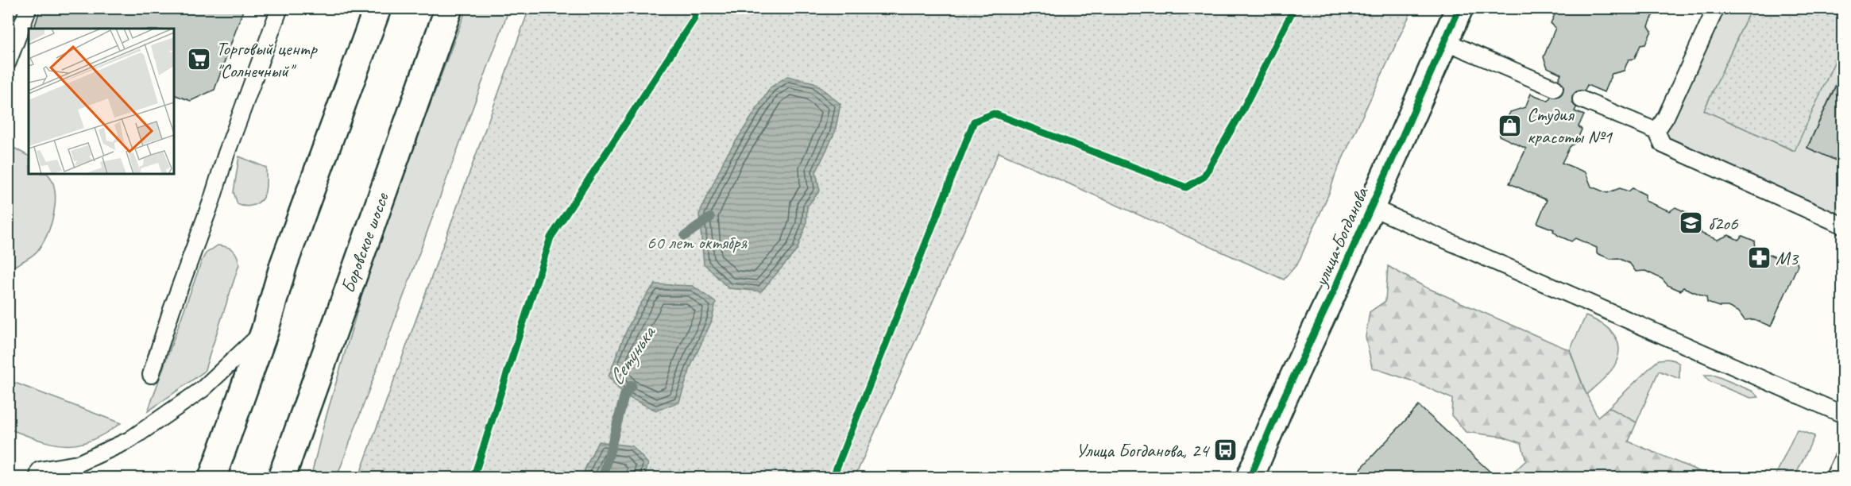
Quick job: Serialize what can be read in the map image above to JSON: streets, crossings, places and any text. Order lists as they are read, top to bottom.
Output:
{
  "streets": {
    "main road": ["улица Богданова", "Боровское шоссе"]
  },
  "water": ["Сетунька"],
  "parks": ["60 лет октября"],
  "places": {
    "supermarket": ["Торговый центр \"Солнечный\""],
    "shop": ["Студия красоты №1"],
    "school or university": ["б2о6"],
    "pharmacy": ["М3"],
    "bus stop": ["Улица Богданова, 24"]
  }
}
